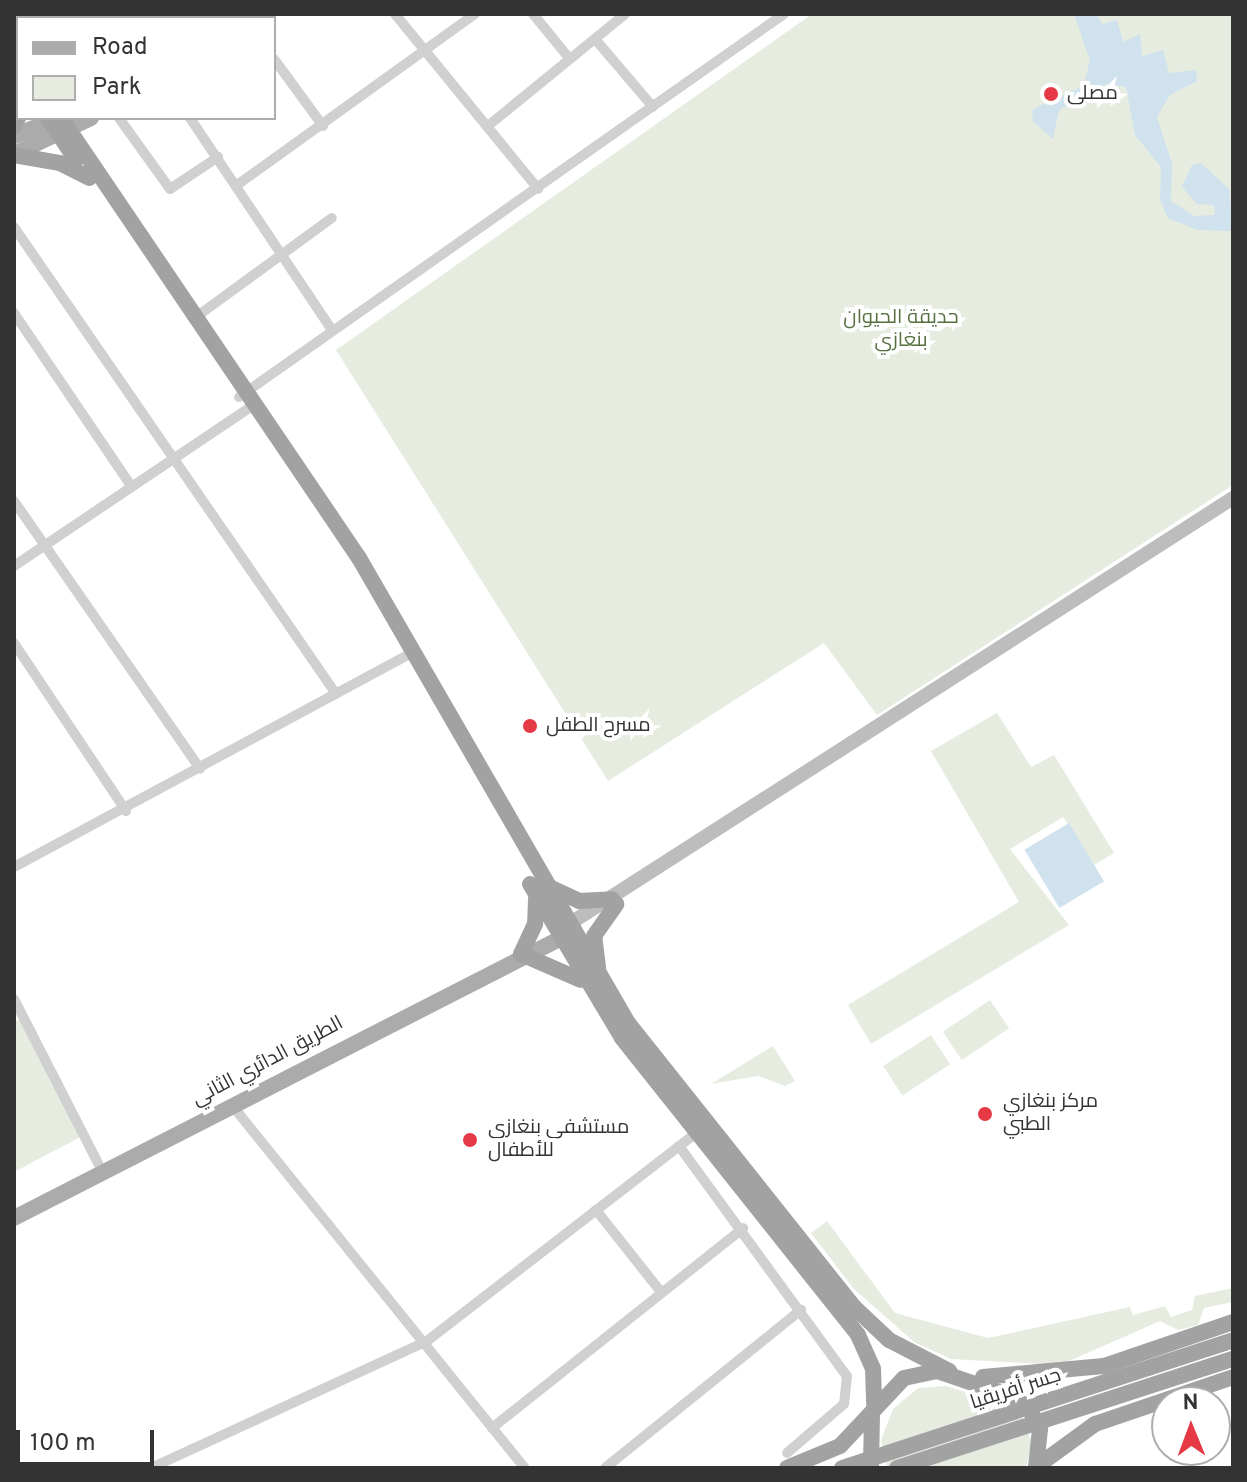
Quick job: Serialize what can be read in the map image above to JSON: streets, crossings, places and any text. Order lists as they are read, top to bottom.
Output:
{
  "streets": {
    "highway": ["جسر أفريقيا"],
    "main road": ["الطريق الدائري الثاني"]
  },
  "parks": ["حديقة الحيوان بنغازي"],
  "places": [
    "مصلى",
    "مسرح الطفل",
    "مركز بنغازي الطبي",
    "مستشفى بنغازي للأطفال"
  ],
  "legend": ["Road", "Park"],
  "scale_bar": "100 m",
  "north": "top"
}
